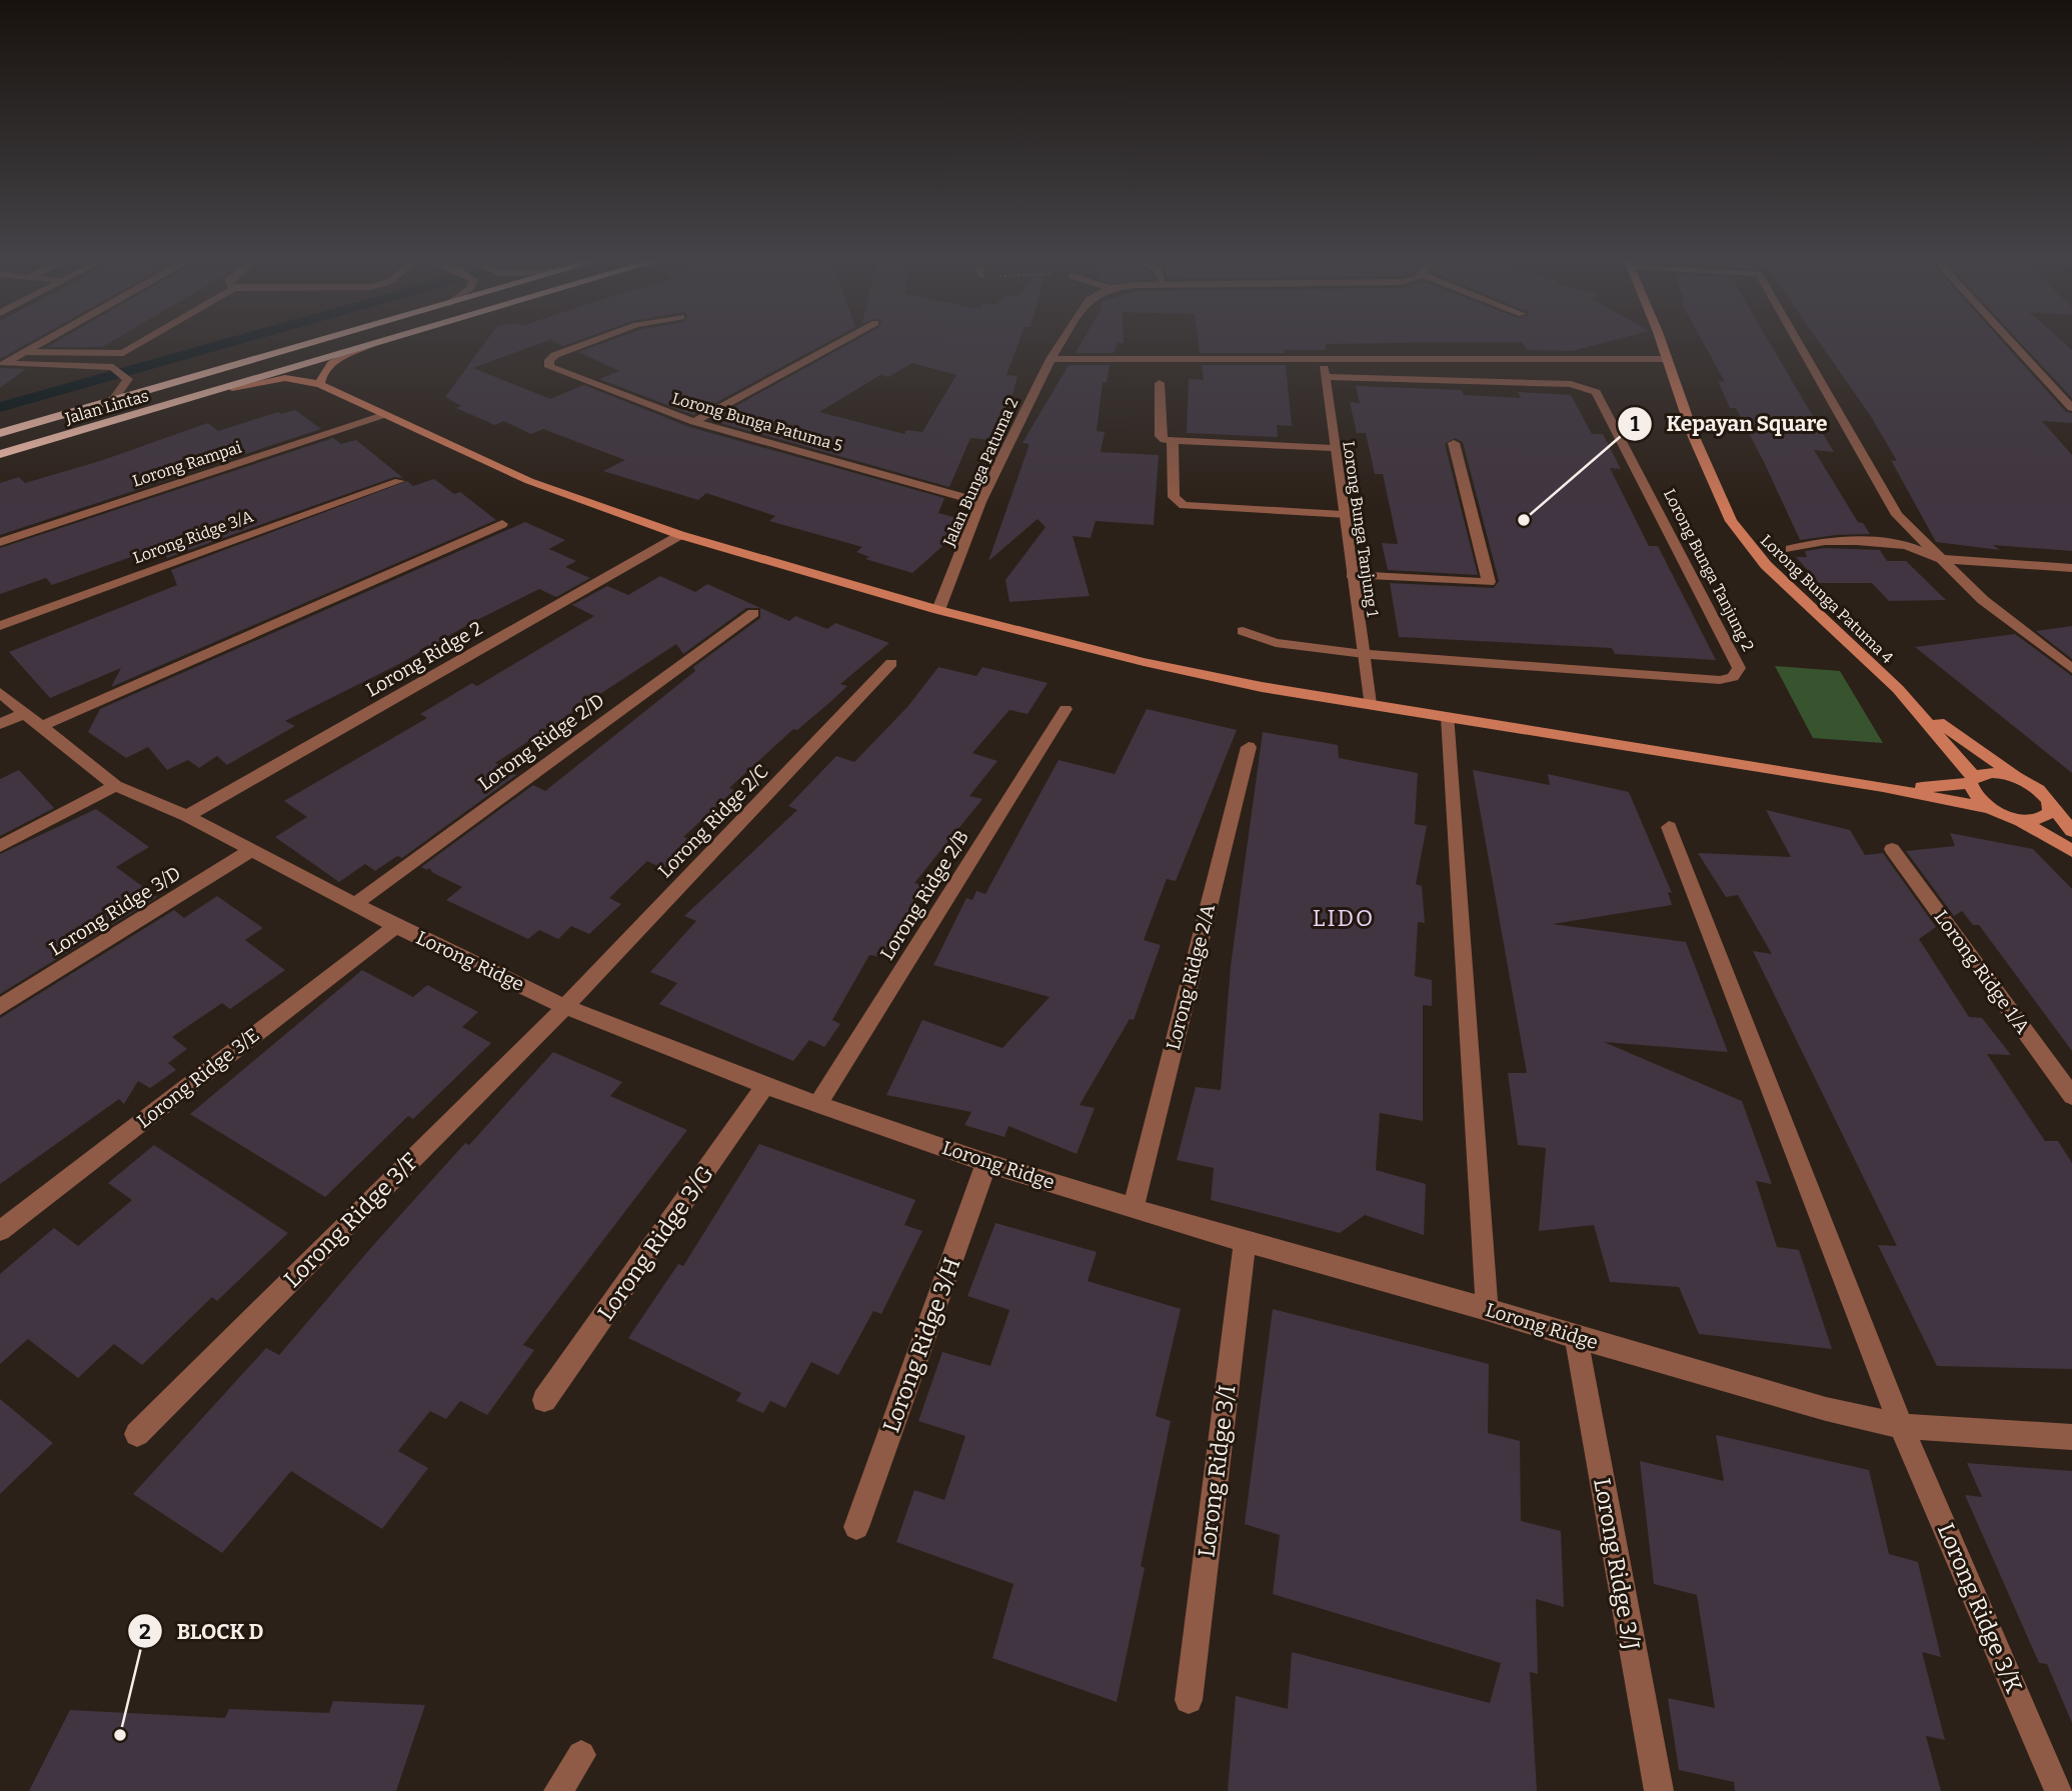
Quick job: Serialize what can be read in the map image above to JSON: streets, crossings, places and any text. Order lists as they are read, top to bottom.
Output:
{
  "streets": {
    "highway": ["Jalan Lintas"],
    "street": [
      "Lorong Bunga Patuma 5",
      "Lorong Rampai",
      "Jalan Bunga Patuma 2",
      "Lorong Bunga Tanjung 1",
      "Lorong Ridge 3/A",
      "Lorong Bunga Tanjung 2",
      "Lorong Bunga Patuma 4",
      "Lorong Ridge 2",
      "Lorong Ridge 2/D",
      "Lorong Ridge 2/C",
      "Lorong Ridge 2/B",
      "Lorong Ridge 3/D",
      "Lorong Ridge",
      "Lorong Ridge 1/A",
      "Lorong Ridge 2/A",
      "Lorong Ridge 3/E",
      "Lorong Ridge 3/F",
      "Lorong Ridge 3/G",
      "Lorong Ridge 3/H",
      "Lorong Ridge 3/I",
      "Lorong Ridge 3/J",
      "Lorong Ridge 3/K"
    ]
  },
  "crossings": [
    ["Lorong Bunga Patuma 5", "Jalan Bunga Patuma 2"],
    ["Lorong Bunga Tanjung 1", "Lorong Bunga Tanjung 2"],
    ["Lorong Ridge 2", "Lorong Ridge"],
    ["Lorong Ridge 2/D", "Lorong Ridge"],
    ["Lorong Ridge 2/C", "Lorong Ridge"],
    ["Lorong Ridge 2/C", "Lorong Ridge 3/F"],
    ["Lorong Ridge 2/B", "Lorong Ridge"],
    ["Lorong Ridge 3/D", "Lorong Ridge"],
    ["Lorong Ridge", "Lorong Ridge 2/A"],
    ["Lorong Ridge", "Lorong Ridge 3/E"],
    ["Lorong Ridge", "Lorong Ridge 3/F"],
    ["Lorong Ridge", "Lorong Ridge 3/G"],
    ["Lorong Ridge", "Lorong Ridge 3/H"],
    ["Lorong Ridge", "Lorong Ridge 3/I"],
    ["Lorong Ridge", "Lorong Ridge 3/J"],
    ["Lorong Ridge", "Lorong Ridge 3/K"]
  ],
  "districts": ["LIDO"],
  "places": ["Kepayan Square", "BLOCK D"]
}
